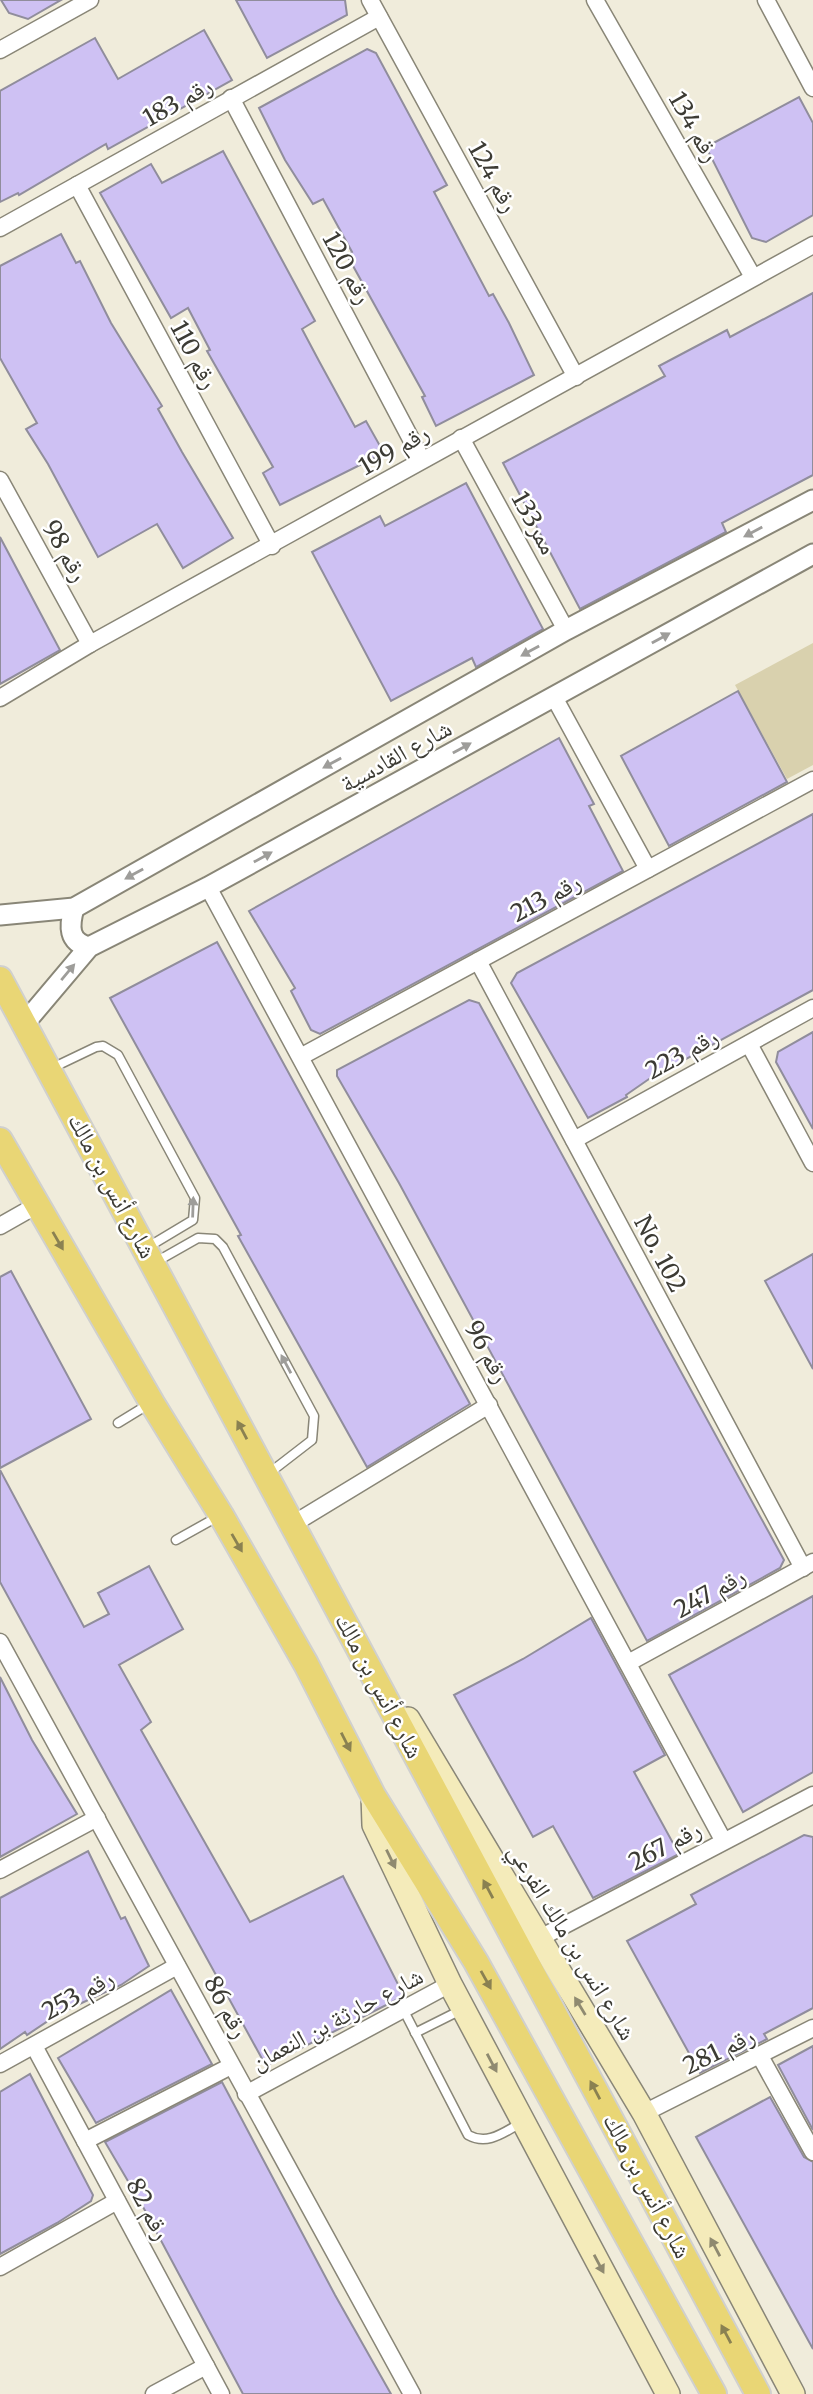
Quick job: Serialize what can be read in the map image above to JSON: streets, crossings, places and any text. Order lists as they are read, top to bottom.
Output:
{
  "streets": {
    "main road": ["شارع أنس بن مالك", "شارع انس بن مالك الفرعي"],
    "street": [
      "رقم 183",
      "رقم 134",
      "رقم 124",
      "رقم 120",
      "رقم 110",
      "رقم 199",
      "ممر133",
      "رقم 98",
      "شارع القادسية",
      "رقم 213",
      "رقم 223",
      "No. 102",
      "رقم 96",
      "رقم 247",
      "رقم 267",
      "رقم 253",
      "رقم 86",
      "شارع حارثة بن النعمان",
      "رقم 281",
      "رقم 82"
    ]
  },
  "crossings": [
    ["رقم 183", "رقم 124"],
    ["رقم 183", "رقم 120"],
    ["رقم 183", "رقم 110"],
    ["رقم 134", "رقم 199"],
    ["رقم 124", "رقم 199"],
    ["رقم 120", "رقم 199"],
    ["رقم 110", "رقم 199"],
    ["رقم 199", "ممر133"],
    ["رقم 199", "رقم 98"],
    ["ممر133", "شارع القادسية"],
    ["شارع القادسية", "شارع أنس بن مالك"],
    ["شارع القادسية", "رقم 96"],
    ["رقم 213", "No. 102"],
    ["رقم 213", "رقم 96"],
    ["رقم 223", "No. 102"],
    ["شارع أنس بن مالك", "شارع انس بن مالك الفرعي"],
    ["No. 102", "رقم 247"],
    ["رقم 96", "رقم 247"],
    ["رقم 96", "رقم 267"],
    ["رقم 267", "شارع انس بن مالك الفرعي"],
    ["شارع انس بن مالك الفرعي", "رقم 281"],
    ["رقم 253", "رقم 86"],
    ["رقم 253", "رقم 82"],
    ["رقم 86", "شارع حارثة بن النعمان"]
  ]
}
